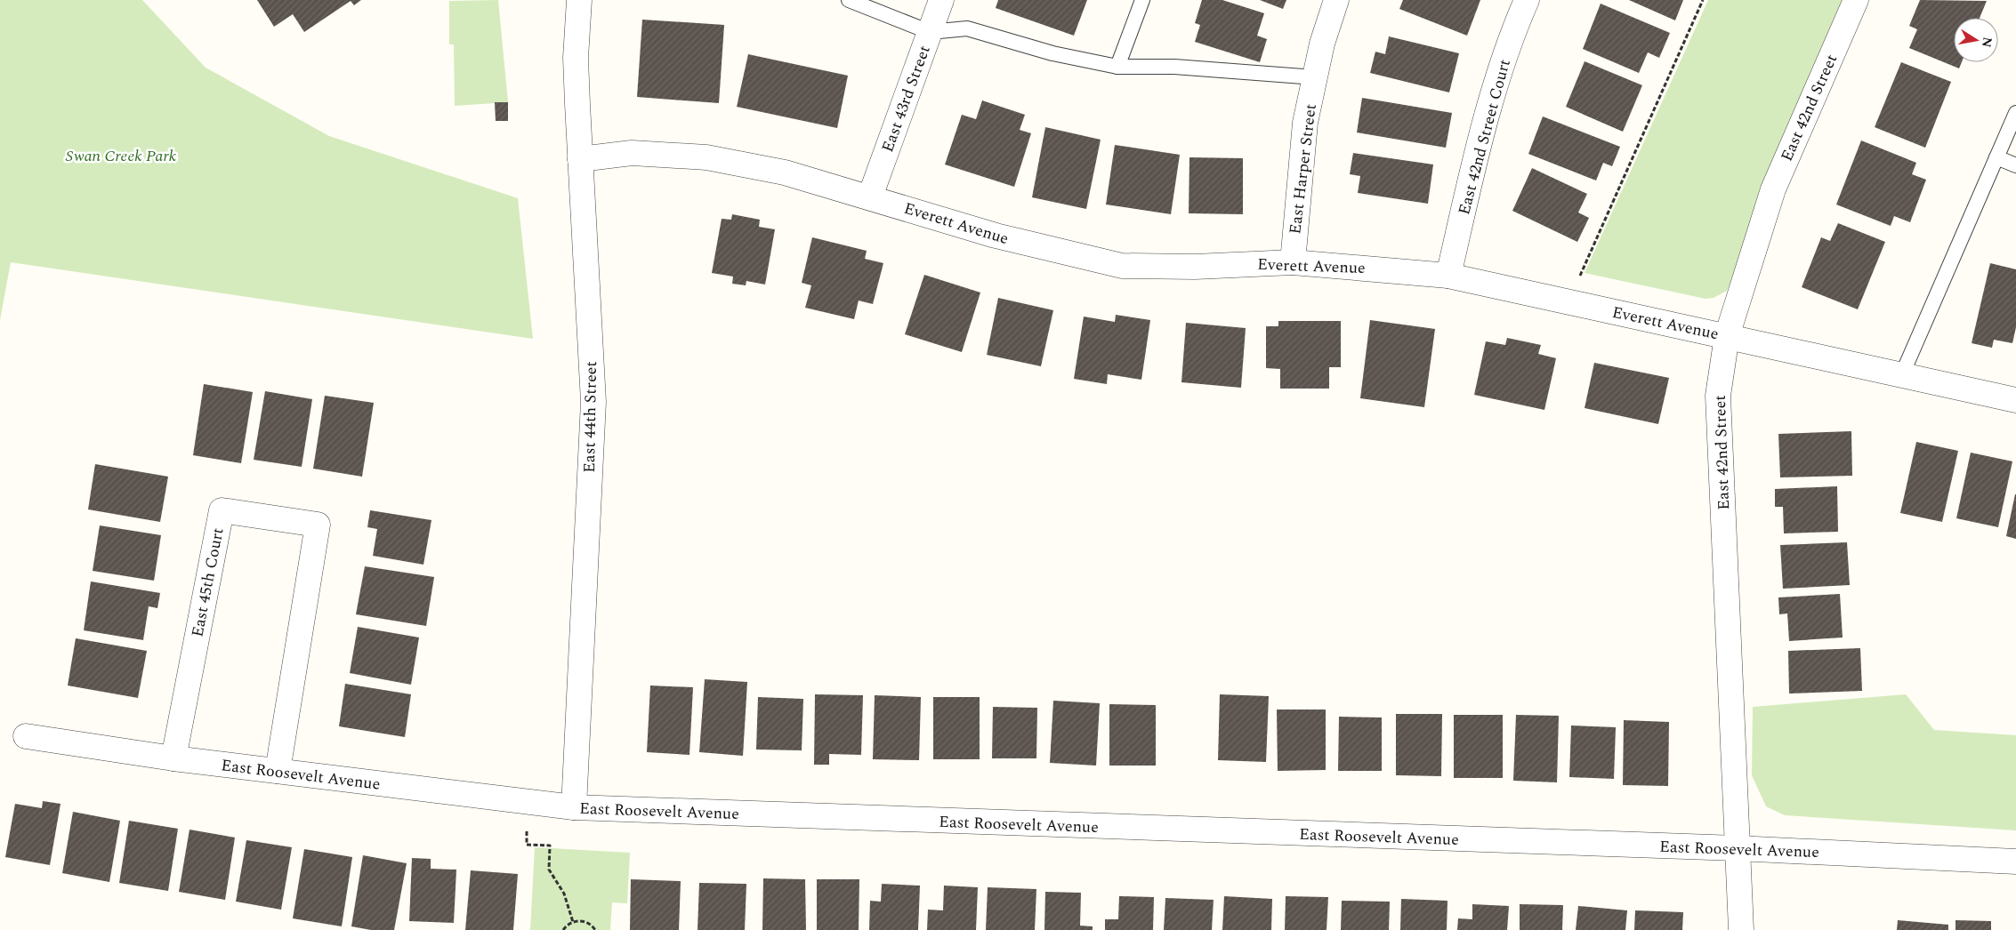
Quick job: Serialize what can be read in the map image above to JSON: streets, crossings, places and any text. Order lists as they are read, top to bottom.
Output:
{
  "streets": {
    "street": [
      "East 43rd Street",
      "East 42nd Street",
      "East 42nd Street Court",
      "East Harper Street",
      "Everett Avenue",
      "East 44th Street",
      "East 45th Court",
      "East Roosevelt Avenue"
    ]
  },
  "crossings": [
    ["East 43rd Street", "Everett Avenue"],
    ["East 42nd Street", "Everett Avenue"],
    ["East 42nd Street", "East Roosevelt Avenue"],
    ["East 42nd Street Court", "Everett Avenue"],
    ["East Harper Street", "Everett Avenue"],
    ["Everett Avenue", "East 44th Street"],
    ["East 44th Street", "East Roosevelt Avenue"],
    ["East 45th Court", "East Roosevelt Avenue"]
  ],
  "parks": ["Swan Creek Park"],
  "north": "right"
}
